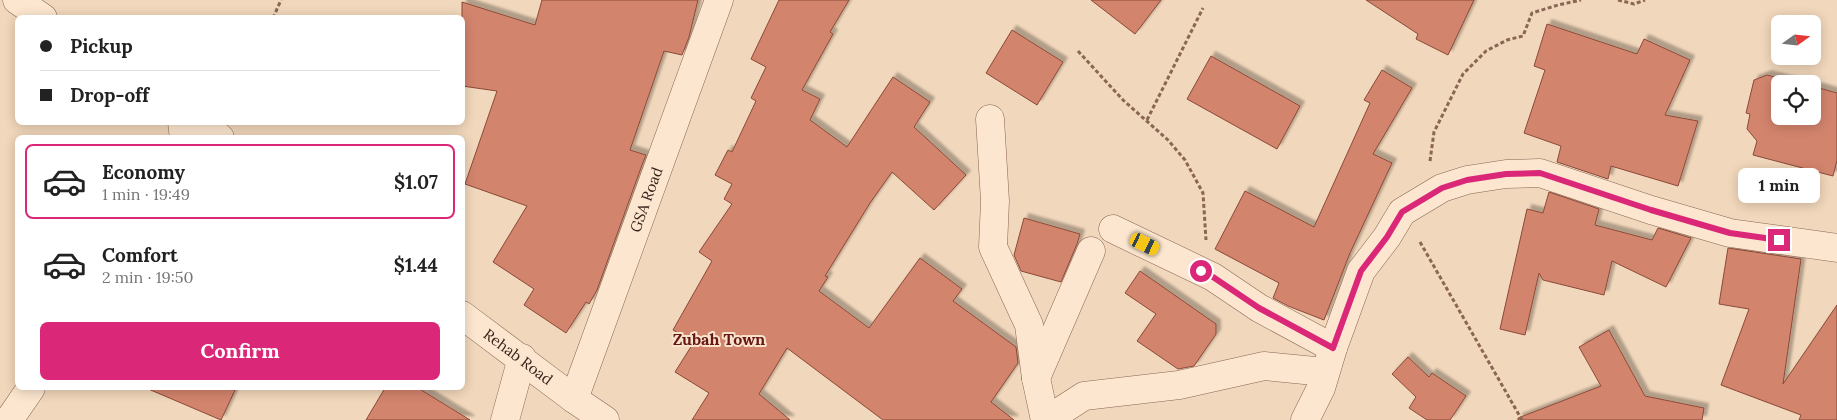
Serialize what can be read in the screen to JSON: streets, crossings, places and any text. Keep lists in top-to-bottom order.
{
  "streets": {
    "street": ["GSA Road", "Rehab Road"]
  },
  "crossings": [
    ["GSA Road", "Rehab Road"]
  ],
  "districts": ["Zubah Town"],
  "north": "right",
  "page": {
    "banner": ["Pickup", "Drop-off"],
    "list": [
      {
        "name": "Economy",
        "note": "1 min · 19:49",
        "value": "$1.07"
      },
      {
        "name": "Comfort",
        "note": "2 min · 19:50",
        "value": "$1.44"
      }
    ],
    "bubble": "1 min",
    "buttons": "Confirm"
  }
}
